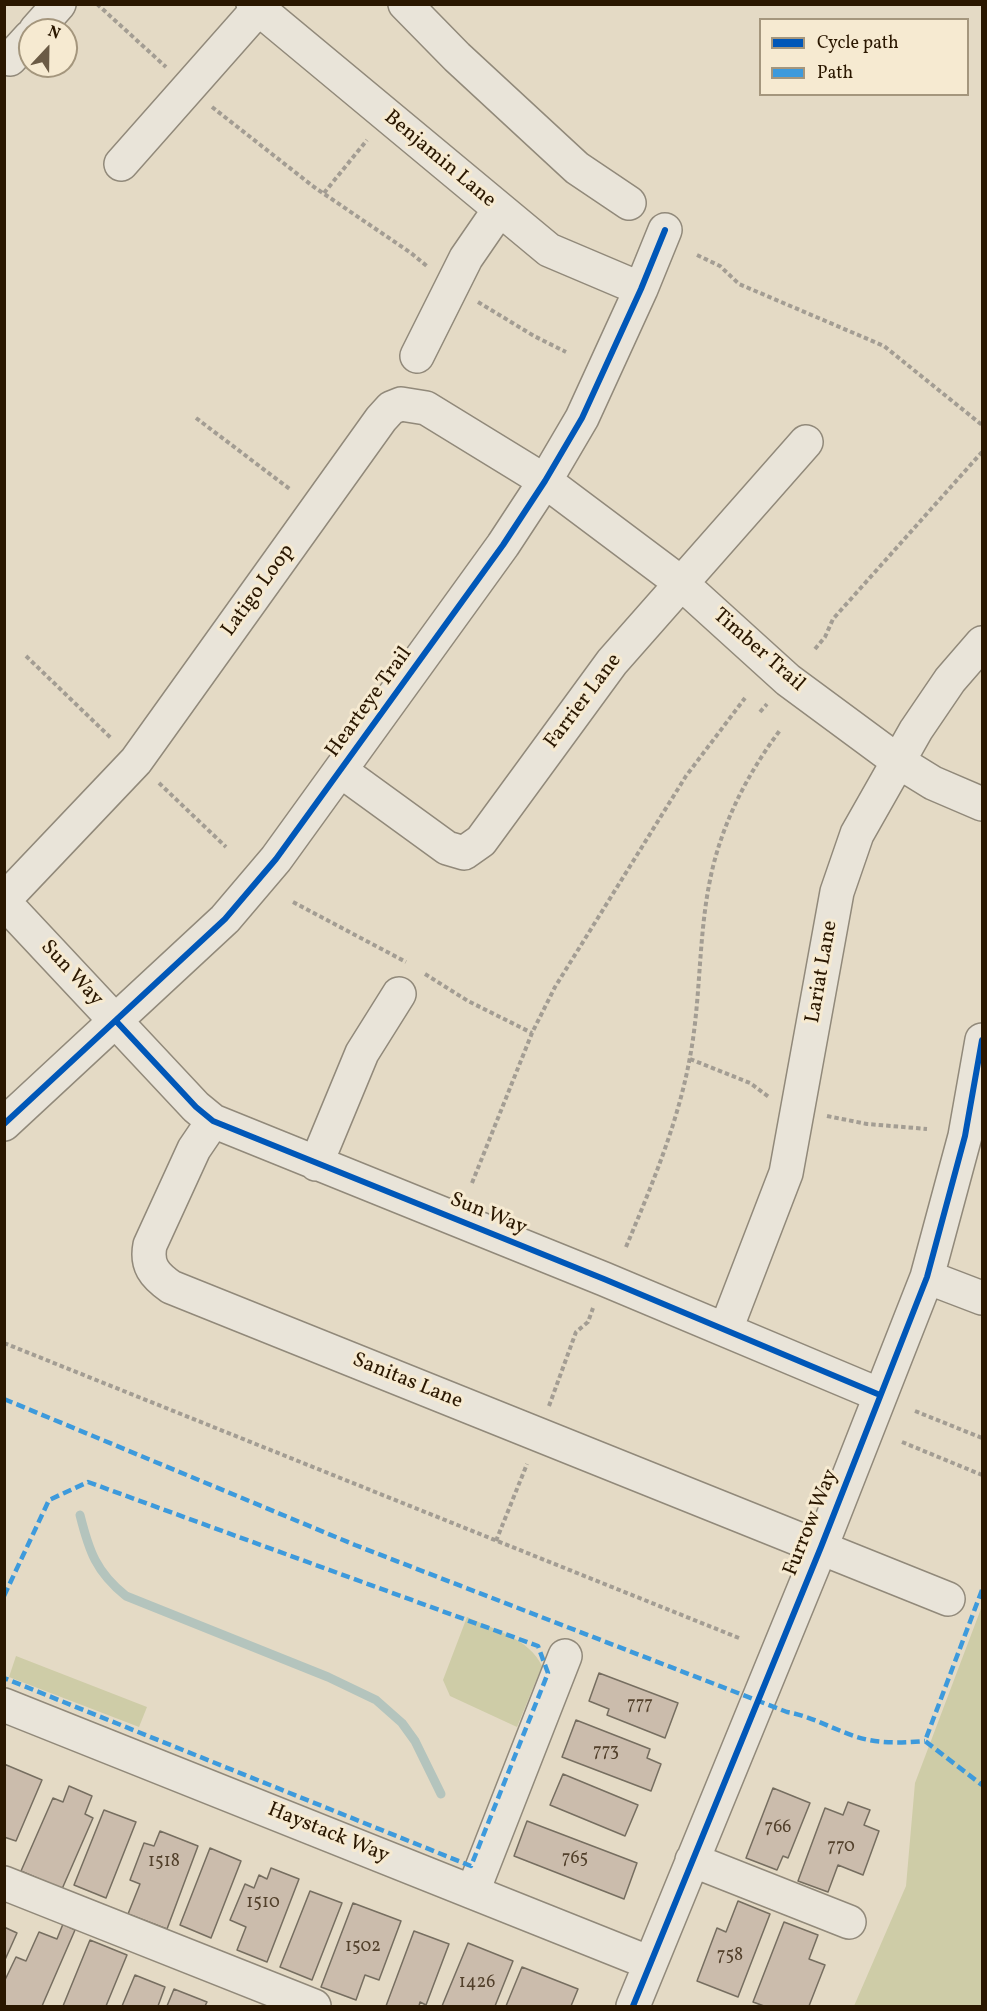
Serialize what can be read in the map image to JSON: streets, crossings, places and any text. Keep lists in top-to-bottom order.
{
  "streets": {
    "street": [
      "Benjamin Lane",
      "Latigo Loop",
      "Timber Trail",
      "Farrier Lane",
      "Hearteye Trail",
      "Lariat Lane",
      "Sun Way",
      "Sanitas Lane",
      "Furrow Way",
      "Haystack Way"
    ]
  },
  "crossings": [
    ["Benjamin Lane", "Hearteye Trail"],
    ["Latigo Loop", "Timber Trail"],
    ["Latigo Loop", "Hearteye Trail"],
    ["Latigo Loop", "Sun Way"],
    ["Timber Trail", "Farrier Lane"],
    ["Timber Trail", "Hearteye Trail"],
    ["Timber Trail", "Lariat Lane"],
    ["Farrier Lane", "Hearteye Trail"],
    ["Hearteye Trail", "Sun Way"],
    ["Lariat Lane", "Sun Way"],
    ["Sun Way", "Sanitas Lane"],
    ["Sun Way", "Furrow Way"],
    ["Sanitas Lane", "Furrow Way"],
    ["Furrow Way", "Haystack Way"]
  ],
  "house_numbers": [
    "777",
    "773",
    "766",
    "770",
    "765",
    "1518",
    "1510",
    "1502",
    "758",
    "1426"
  ],
  "legend": ["Cycle path", "Path"],
  "north": "top"
}
